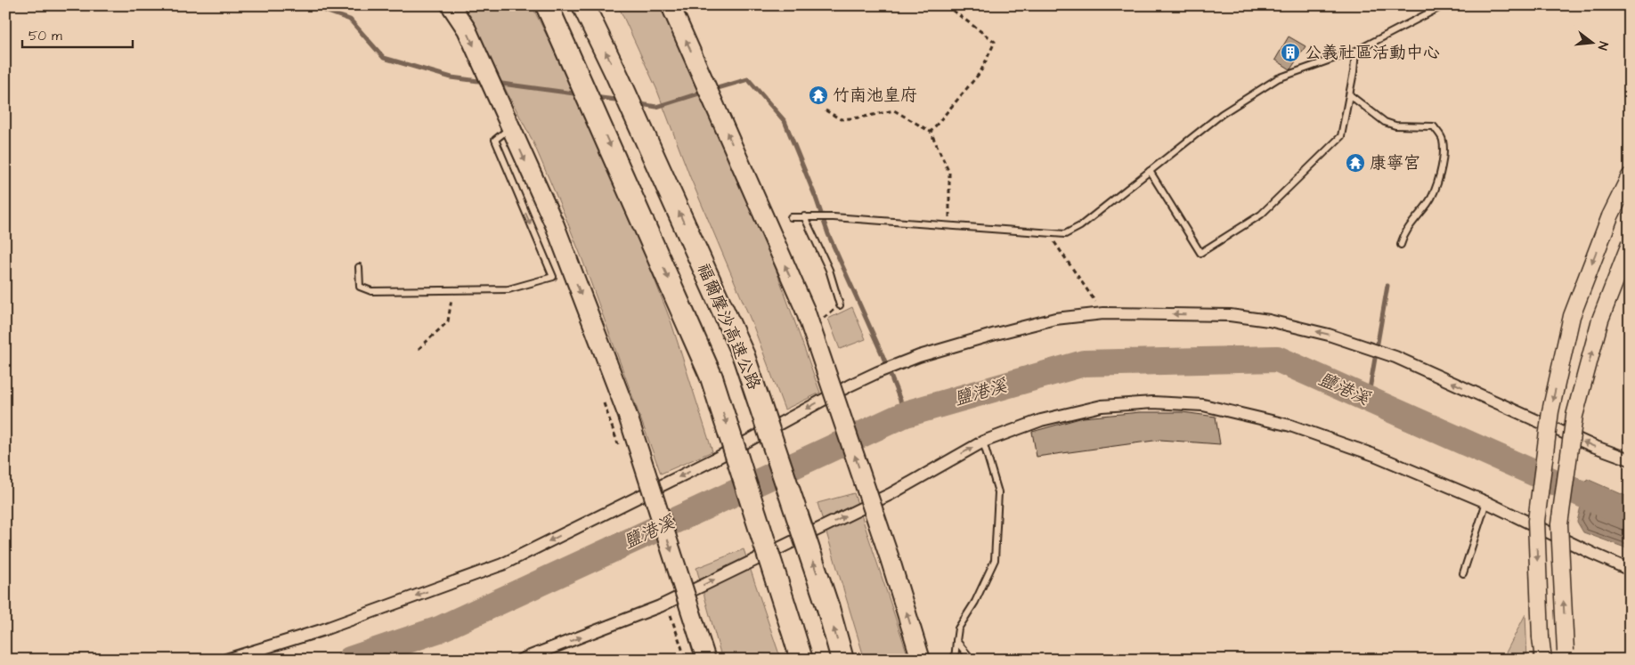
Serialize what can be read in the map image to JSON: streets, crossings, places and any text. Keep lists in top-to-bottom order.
{
  "streets": {
    "highway": ["福爾摩沙高速公路"]
  },
  "water": ["鹽港溪"],
  "places": {
    "building": ["公義社區活動中心"],
    "temple": ["竹南池皇府", "康寧宮"]
  },
  "scale_bar": "50 m",
  "north": "right"
}
